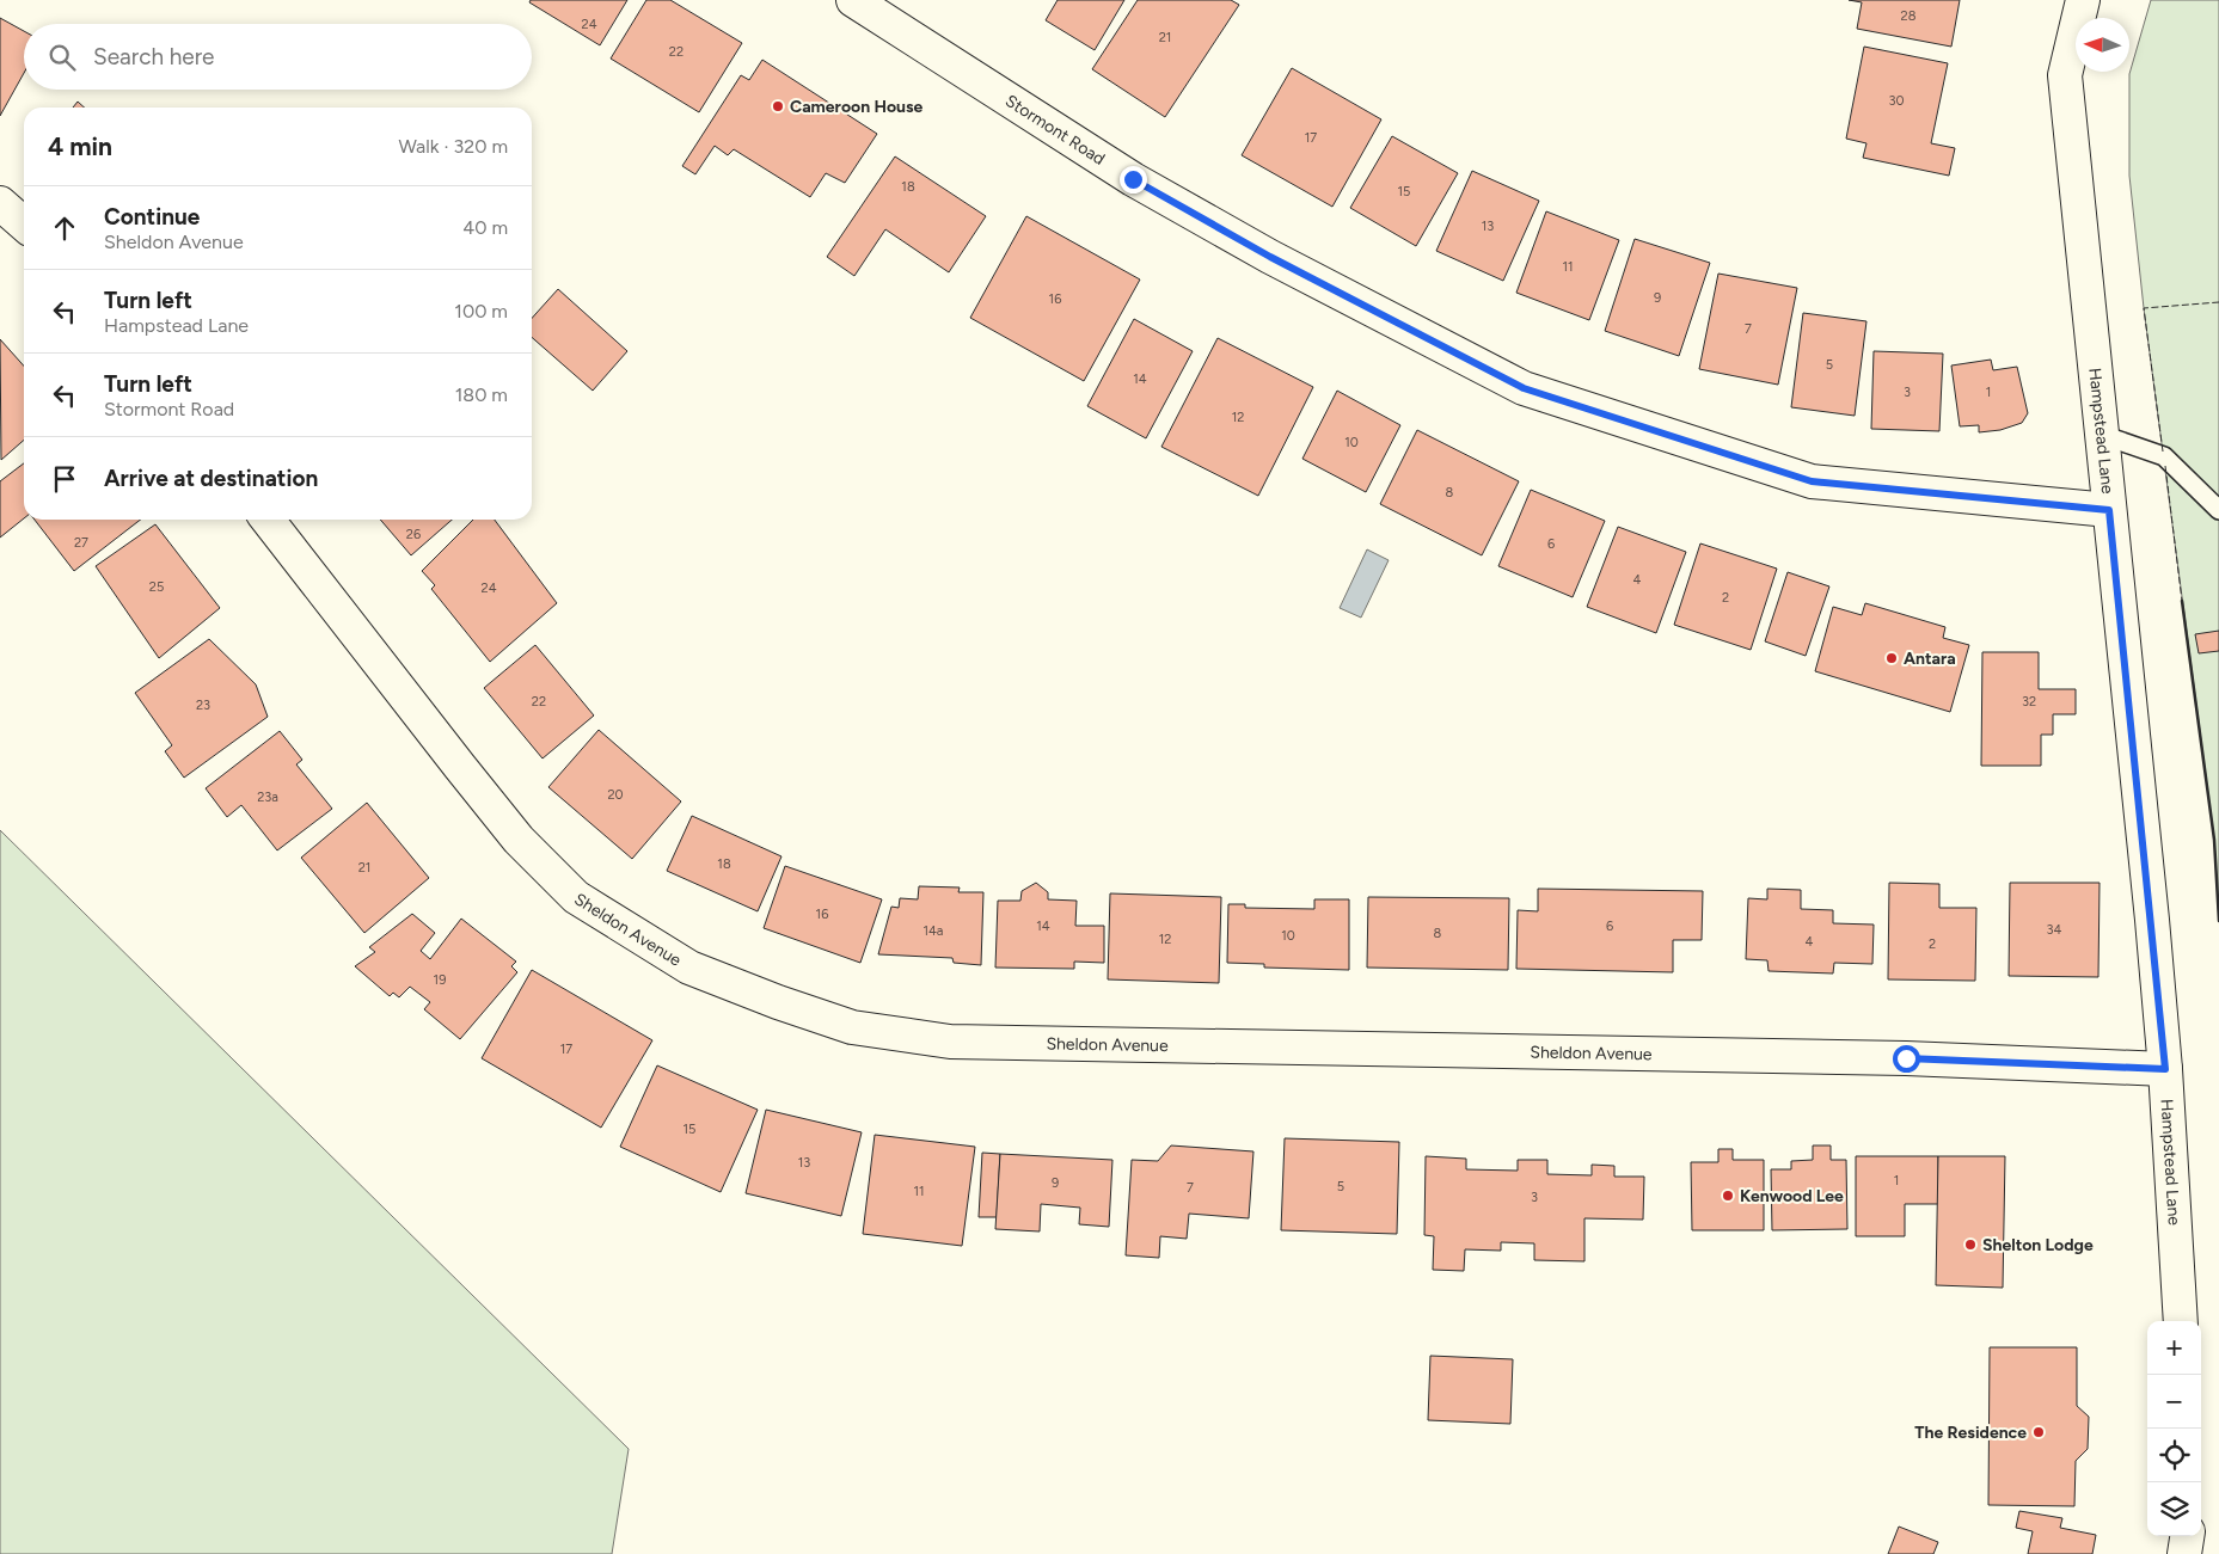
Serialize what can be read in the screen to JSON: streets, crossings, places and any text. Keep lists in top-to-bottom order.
{
  "streets": {
    "street": ["Stormont Road", "Hampstead Lane", "Sheldon Avenue"]
  },
  "crossings": [
    ["Stormont Road", "Hampstead Lane"],
    ["Hampstead Lane", "Sheldon Avenue"]
  ],
  "places": [
    "Cameroon House",
    "Antara",
    "Kenwood Lee",
    "Shelton Lodge",
    "The Residence"
  ],
  "house_numbers": [
    "28",
    "24",
    "21",
    "22",
    "30",
    "17",
    "18",
    "15",
    "13",
    "11",
    "9",
    "16",
    "7",
    "5",
    "14",
    "3",
    "1",
    "12",
    "10",
    "8",
    "26",
    "27",
    "6",
    "4",
    "25",
    "24",
    "2",
    "22",
    "32",
    "23",
    "20",
    "23a",
    "18",
    "21",
    "16",
    "14",
    "6",
    "34",
    "14a",
    "8",
    "10",
    "12",
    "4",
    "2",
    "19",
    "17",
    "15",
    "13",
    "1",
    "9",
    "5",
    "7",
    "11",
    "3"
  ],
  "north": "left",
  "page": {
    "search": "Search here",
    "heading": ["4 min", "Walk · 320 m"],
    "list": [
      ["Continue", "Sheldon Avenue", "40 m"],
      ["Turn left", "Hampstead Lane", "100 m"],
      ["Turn left", "Stormont Road", "180 m"],
      "Arrive at destination"
    ],
    "map_buttons": ["+", "−"]
  }
}
